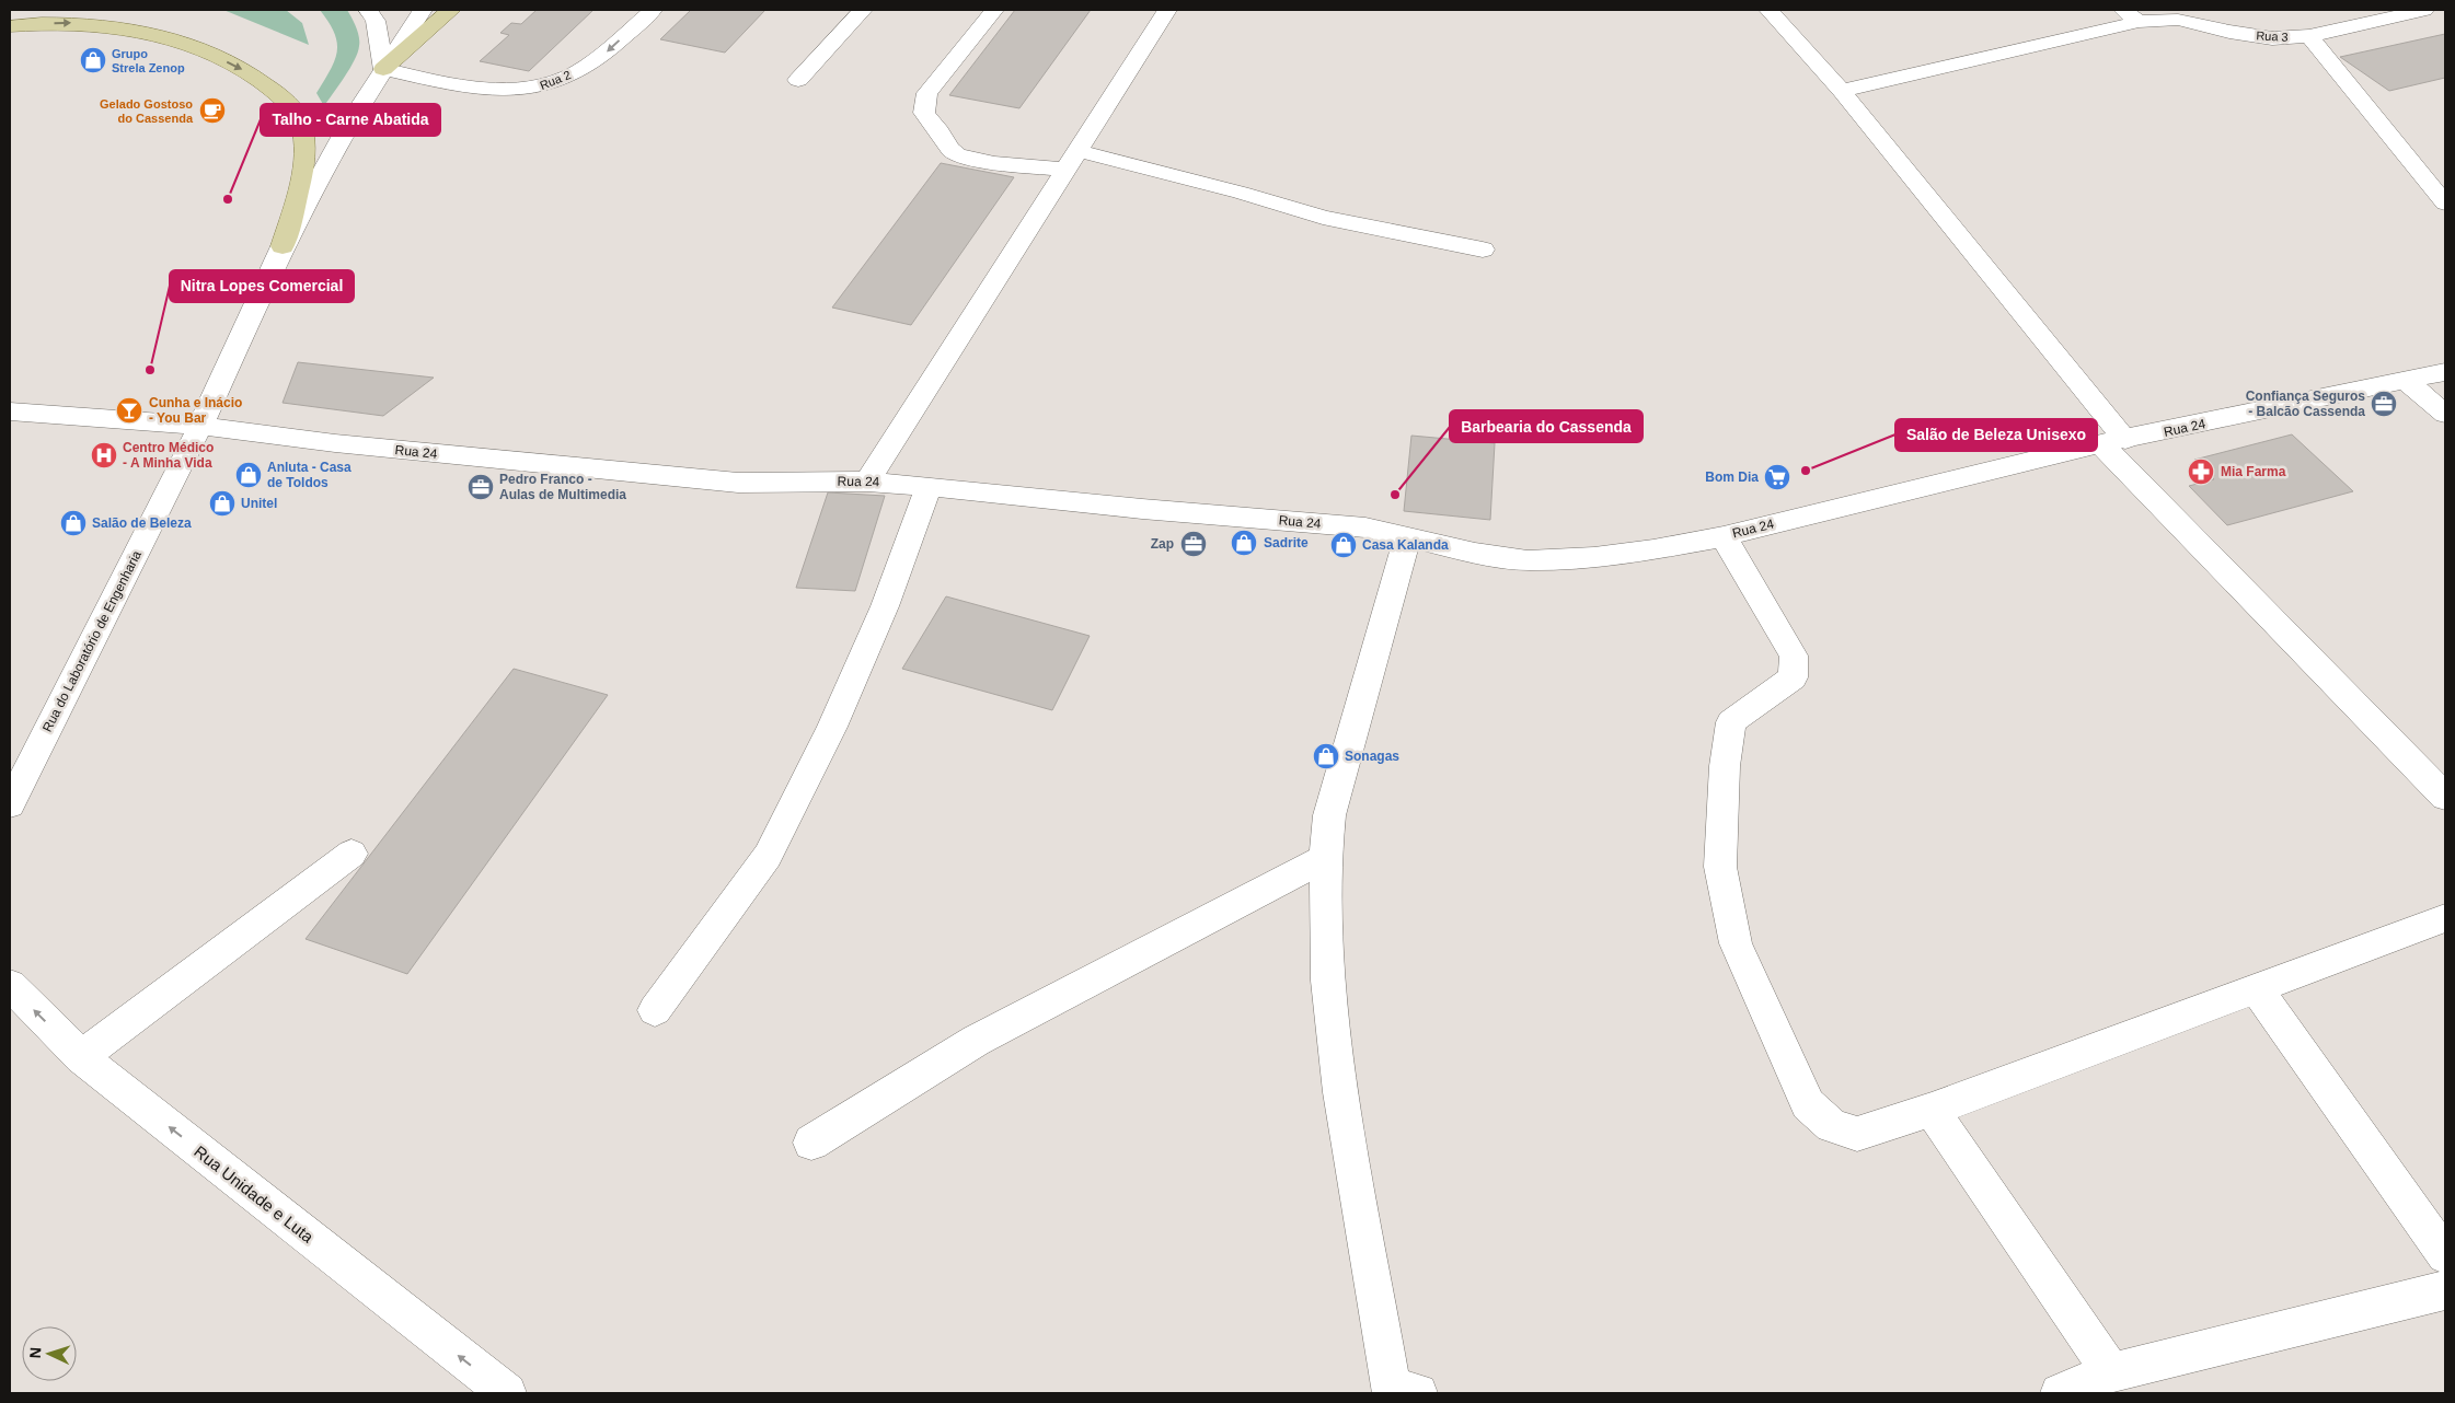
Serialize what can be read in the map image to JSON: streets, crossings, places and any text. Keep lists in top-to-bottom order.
{
  "streets": {
    "street": [
      "Rua 3",
      "Rua 2",
      "Rua 24",
      "Rua do Laboratório de Engenharia",
      "Rua Unidade e Luta"
    ]
  },
  "crossings": [
    ["Rua 2", "Rua do Laboratório de Engenharia"],
    ["Rua 24", "Rua do Laboratório de Engenharia"]
  ],
  "one_way": ["Rua 2", "Rua Unidade e Luta"],
  "places": {
    "shop": [
      "Grupo Strela Zenop",
      "Anluta - Casa de Toldos",
      "Unitel",
      "Salão de Beleza",
      "Sadrite",
      "Casa Kalanda",
      "Sonagas"
    ],
    "cafe": ["Gelado Gostoso do Cassenda"],
    "other": [
      "Talho - Carne Abatida",
      "Nitra Lopes Comercial",
      "Salão de Beleza Unisexo",
      "Barbearia do Cassenda"
    ],
    "office": ["Confiança Seguros - Balcão Cassenda", "Pedro Franco - Aulas de Multimedia", "Zap"],
    "bar": ["Cunha e Inácio - You Bar"],
    "hospital": ["Centro Médico - A Minha Vida"],
    "pharmacy": ["Mia Farma"],
    "supermarket": ["Bom Dia"]
  },
  "north": "left"
}
